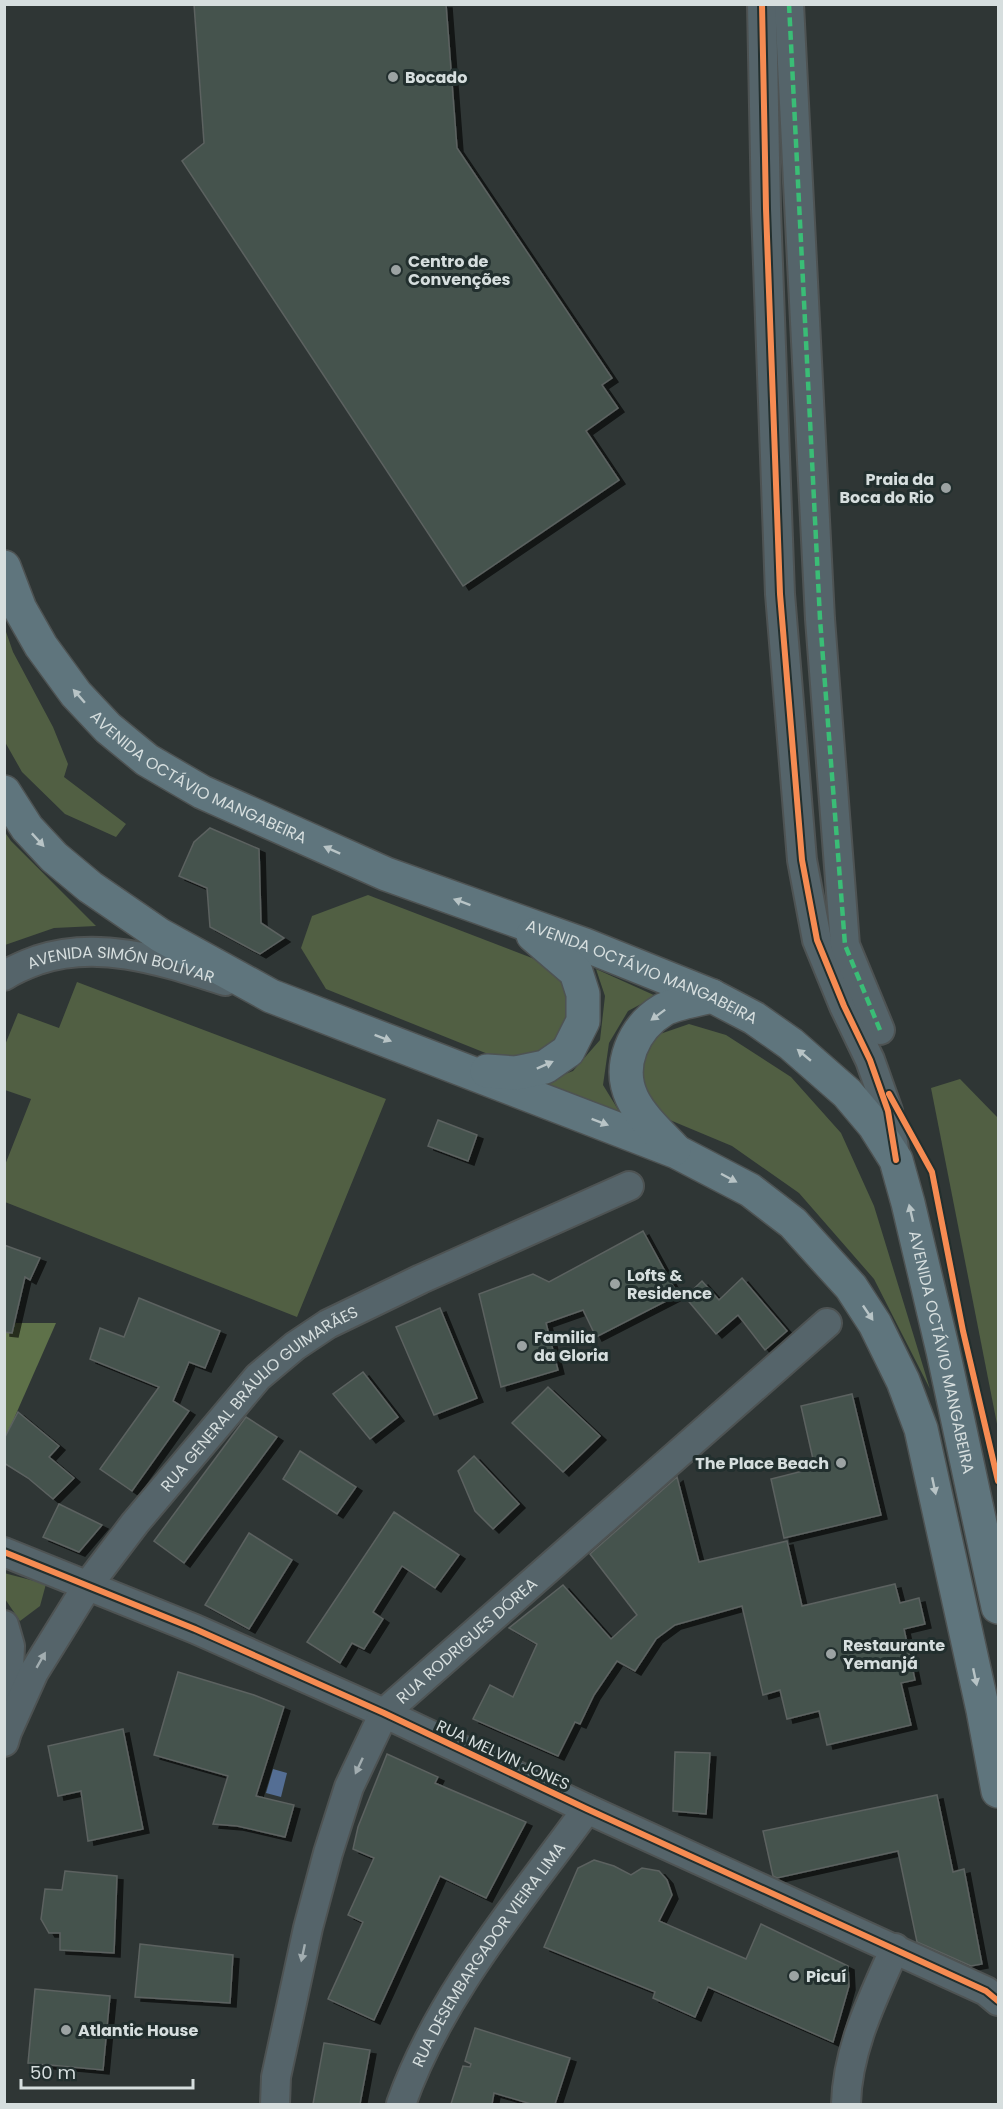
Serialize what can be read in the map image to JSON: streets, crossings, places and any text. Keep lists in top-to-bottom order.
{
  "streets": {
    "main road": ["AVENIDA OCTÁVIO MANGABEIRA"],
    "street": [
      "AVENIDA SIMÓN BOLÍVAR",
      "RUA GENERAL BRÁULIO GUIMARÃES",
      "RUA RODRIGUES DÓREA",
      "RUA MELVIN JONES",
      "RUA DESEMBARGADOR VIEIRA LIMA"
    ]
  },
  "crossings": [
    ["RUA GENERAL BRÁULIO GUIMARÃES", "RUA MELVIN JONES"],
    ["RUA RODRIGUES DÓREA", "RUA MELVIN JONES"],
    ["RUA MELVIN JONES", "RUA DESEMBARGADOR VIEIRA LIMA"]
  ],
  "one_way": ["RUA RODRIGUES DÓREA"],
  "places": [
    "Bocado",
    "Centro de Convenções",
    "Praia da Boca do Rio",
    "Lofts & Residence",
    "Familia da Gloria",
    "The Place Beach",
    "Restaurante Yemanjá",
    "Picuí",
    "Atlantic House"
  ],
  "scale_bar": "50 m"
}
